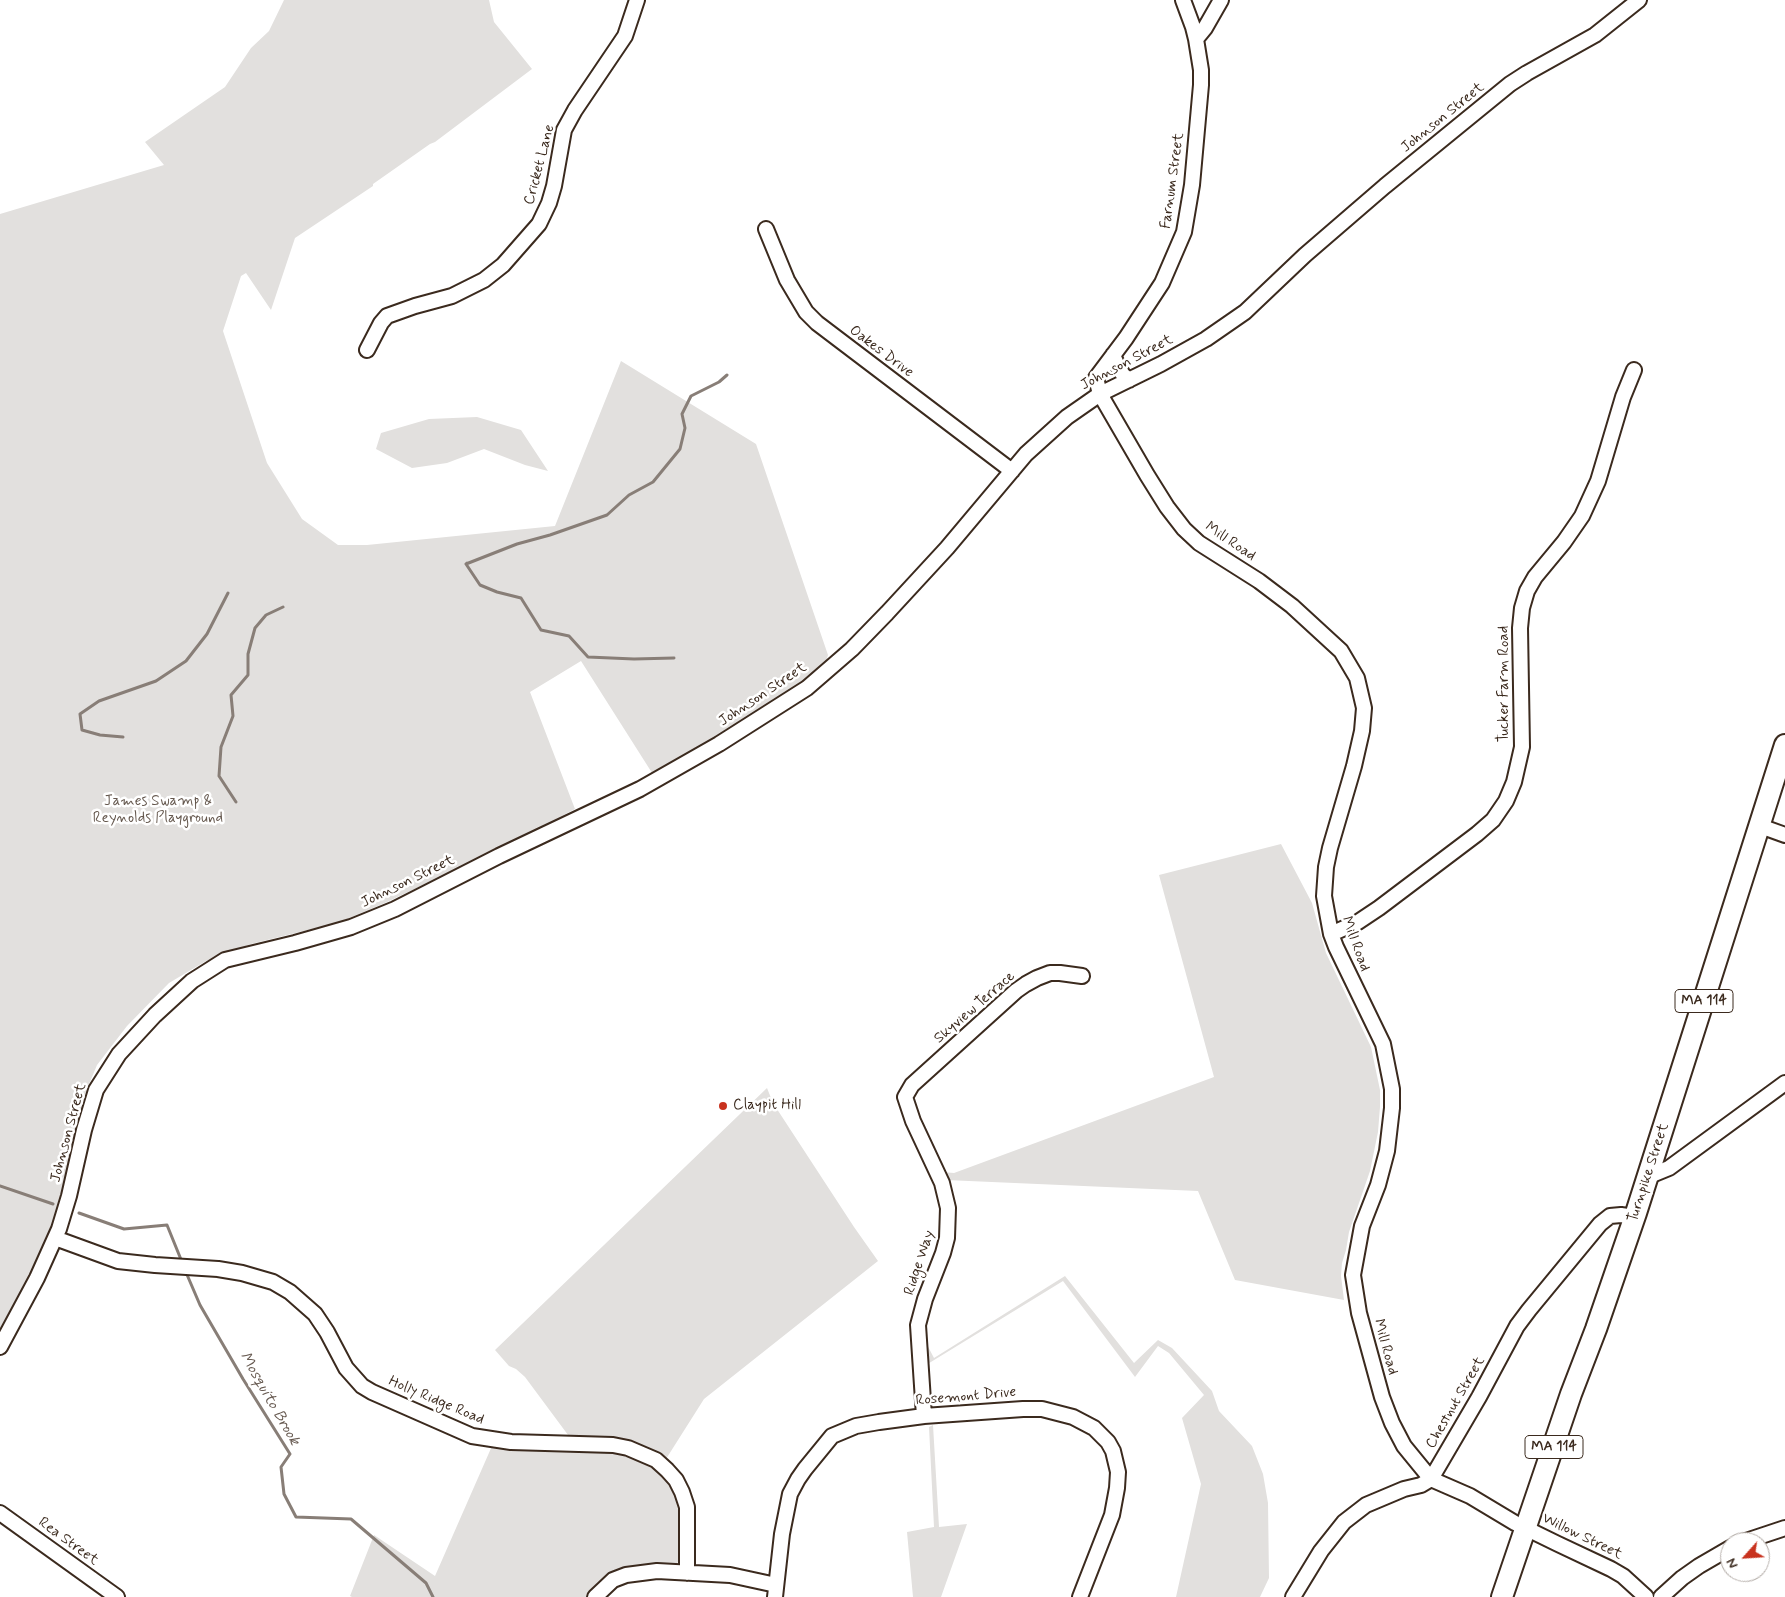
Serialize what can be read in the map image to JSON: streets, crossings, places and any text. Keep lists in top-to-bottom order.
{
  "streets": {
    "highway": ["MA 114", "Turnpike Street"],
    "street": [
      "Johnson Street",
      "Cricket Lane",
      "Farnum Street",
      "Oakes Drive",
      "Mill Road",
      "Tucker Farm Road",
      "Skyview Terrace",
      "Ridge Way",
      "Rosemont Drive",
      "Holly Ridge Road",
      "Chestnut Street",
      "Willow Street",
      "Rea Street"
    ]
  },
  "crossings": [
    ["Johnson Street", "Farnum Street"],
    ["Johnson Street", "Oakes Drive"],
    ["Johnson Street", "Mill Road"],
    ["Johnson Street", "Holly Ridge Road"],
    ["Farnum Street", "Mill Road"],
    ["Mill Road", "Tucker Farm Road"],
    ["Mill Road", "Turnpike Street"],
    ["Mill Road", "Chestnut Street"],
    ["Mill Road", "Willow Street"],
    ["Skyview Terrace", "Ridge Way"],
    ["Turnpike Street", "Chestnut Street"],
    ["Turnpike Street", "Willow Street"],
    ["Ridge Way", "Rosemont Drive"]
  ],
  "water": ["Mosquito Brook"],
  "parks": ["James Swamp & Reynolds Playground"],
  "places": ["Claypit Hill"],
  "north": "bottom left"
}
